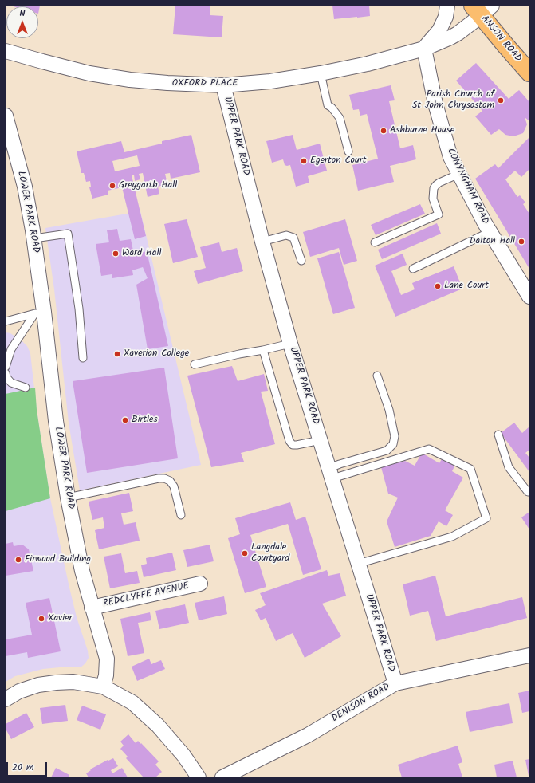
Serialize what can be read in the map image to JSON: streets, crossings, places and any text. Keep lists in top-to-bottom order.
{
  "streets": {
    "highway": ["ANSON ROAD"],
    "street": [
      "OXFORD PLACE",
      "UPPER PARK ROAD",
      "CONYNGHAM ROAD",
      "LOWER PARK ROAD",
      "REDCLYFFE AVENUE",
      "DENISON ROAD"
    ]
  },
  "crossings": [
    ["ANSON ROAD", "OXFORD PLACE"],
    ["OXFORD PLACE", "UPPER PARK ROAD"],
    ["OXFORD PLACE", "CONYNGHAM ROAD"],
    ["UPPER PARK ROAD", "DENISON ROAD"],
    ["LOWER PARK ROAD", "REDCLYFFE AVENUE"]
  ],
  "places": [
    "Parish Church of St John Chrysostom",
    "Ashburne House",
    "Egerton Court",
    "Greygarth Hall",
    "Dalton Hall",
    "Ward Hall",
    "Lane Court",
    "Xaverian College",
    "Birtles",
    "Langdale Courtyard",
    "Firwood Building",
    "Xavier"
  ],
  "scale_bar": "20 m",
  "north": "top"
}
